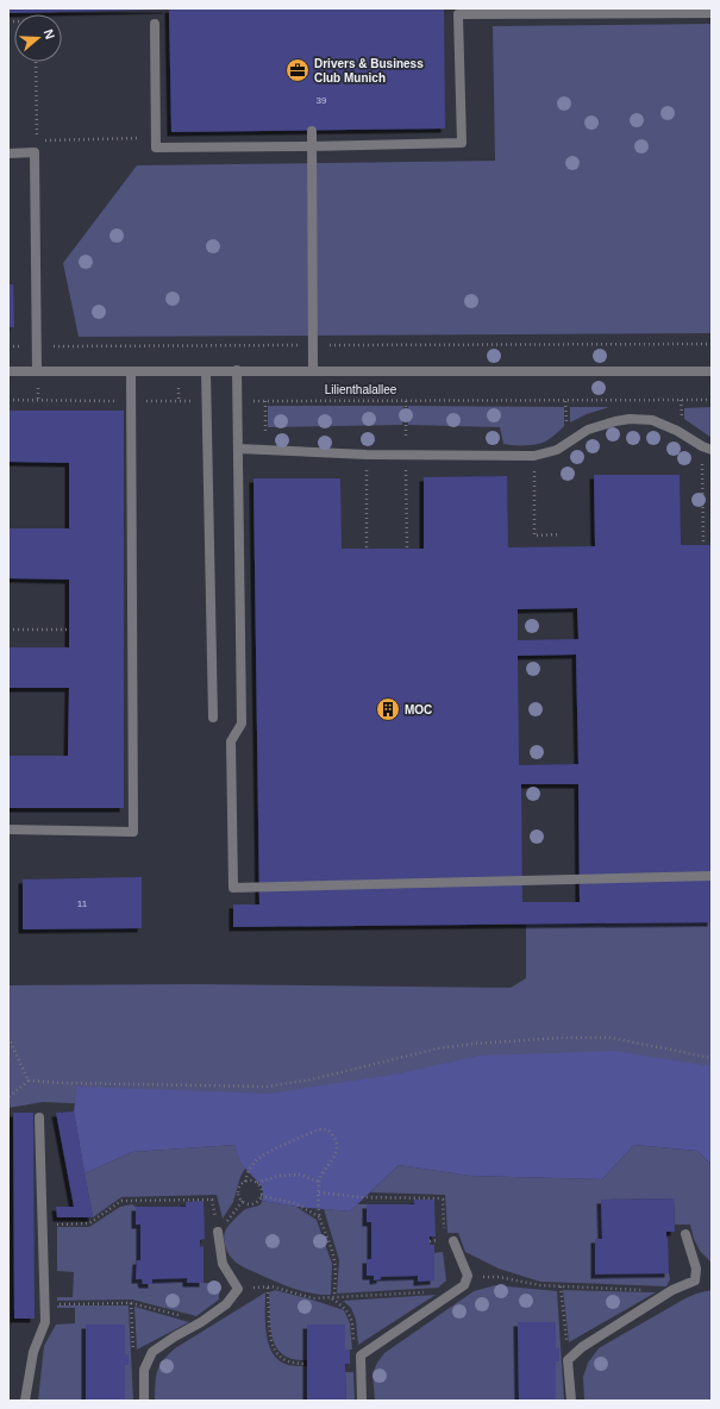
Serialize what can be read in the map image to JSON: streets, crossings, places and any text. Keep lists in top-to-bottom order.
{
  "streets": {
    "street": ["Lilienthalallee"]
  },
  "places": {
    "office": ["Drivers & Business Club Munich"],
    "building": ["MOC"]
  },
  "house_numbers": ["39", "11"],
  "north": "right"
}
